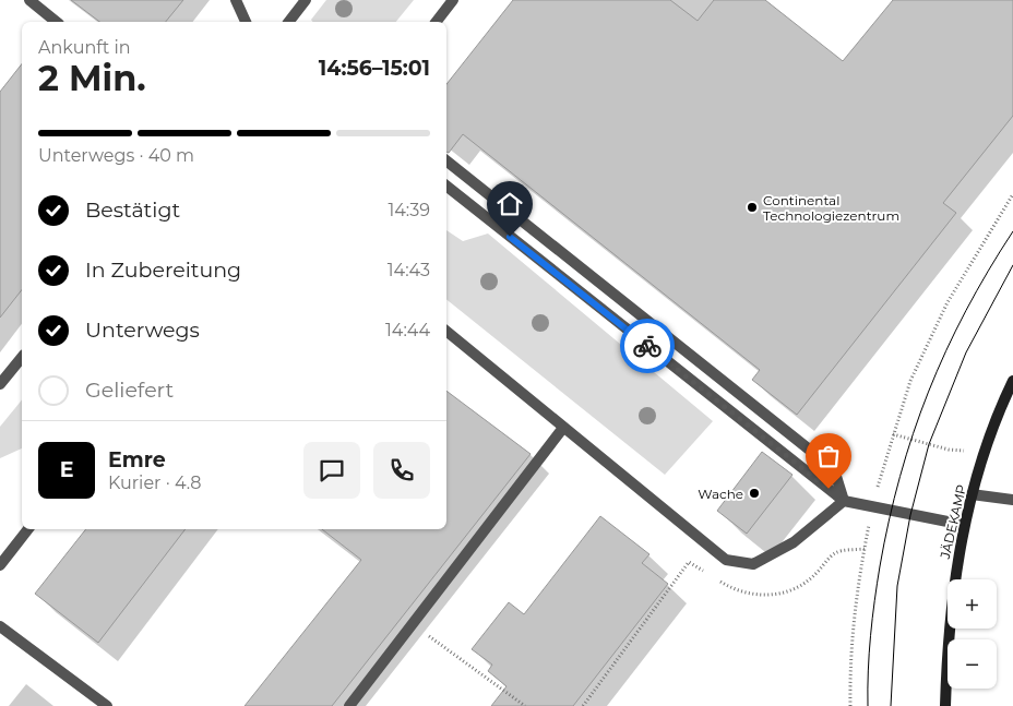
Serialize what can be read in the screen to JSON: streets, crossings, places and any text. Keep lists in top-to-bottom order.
{
  "streets": {
    "street": ["JÄDEKAMP"]
  },
  "places": ["Continental Technologiezentrum", "Wache"],
  "page": {
    "heading": ["2 Min.", "Ankunft in", "14:56–15:01"],
    "panel": ["Emre", "Kurier · 4.8"],
    "bar": "Unterwegs · 40 m",
    "list": [
      ["Bestätigt", "14:39"],
      ["In Zubereitung", "14:43"],
      ["Unterwegs", "14:44"],
      "Geliefert"
    ],
    "round": "E",
    "map_buttons": ["+", "−"]
  }
}
